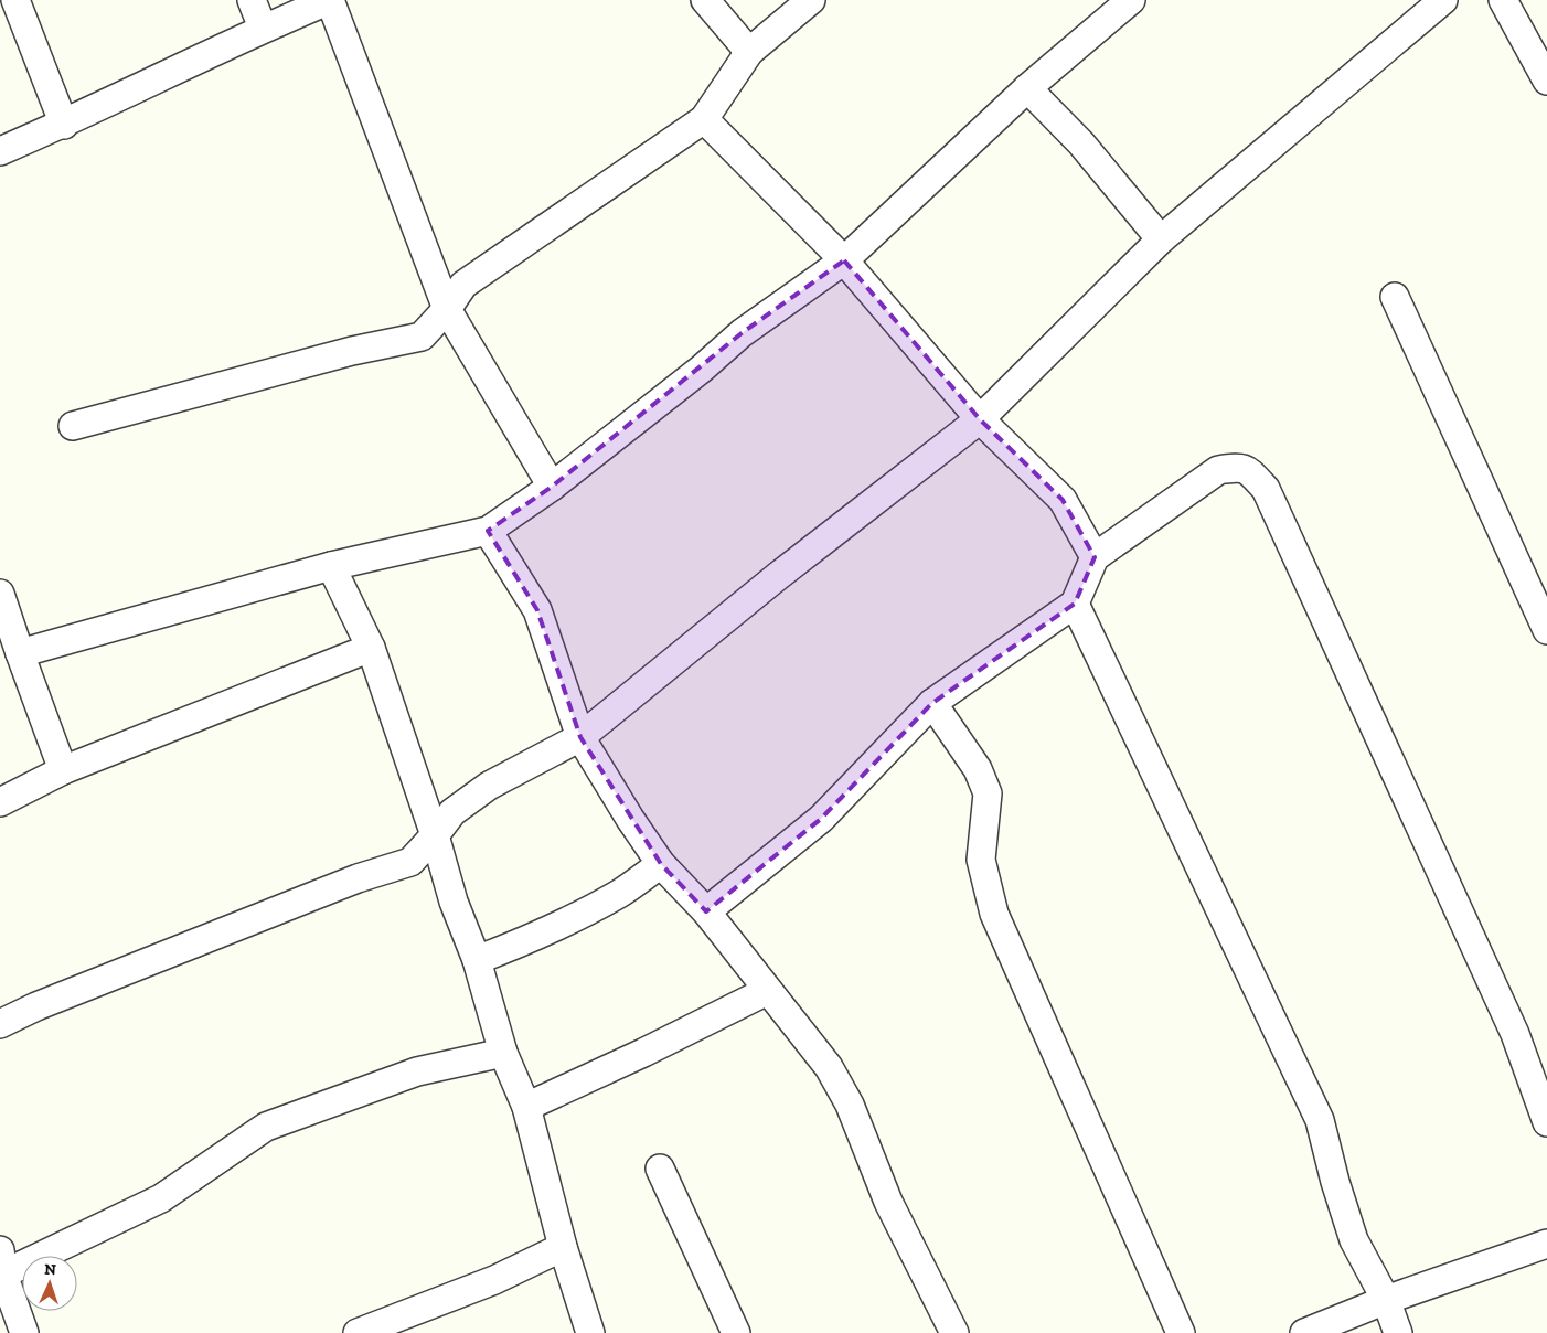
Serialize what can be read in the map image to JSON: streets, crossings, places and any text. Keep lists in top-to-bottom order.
{
  "north": "top"
}
